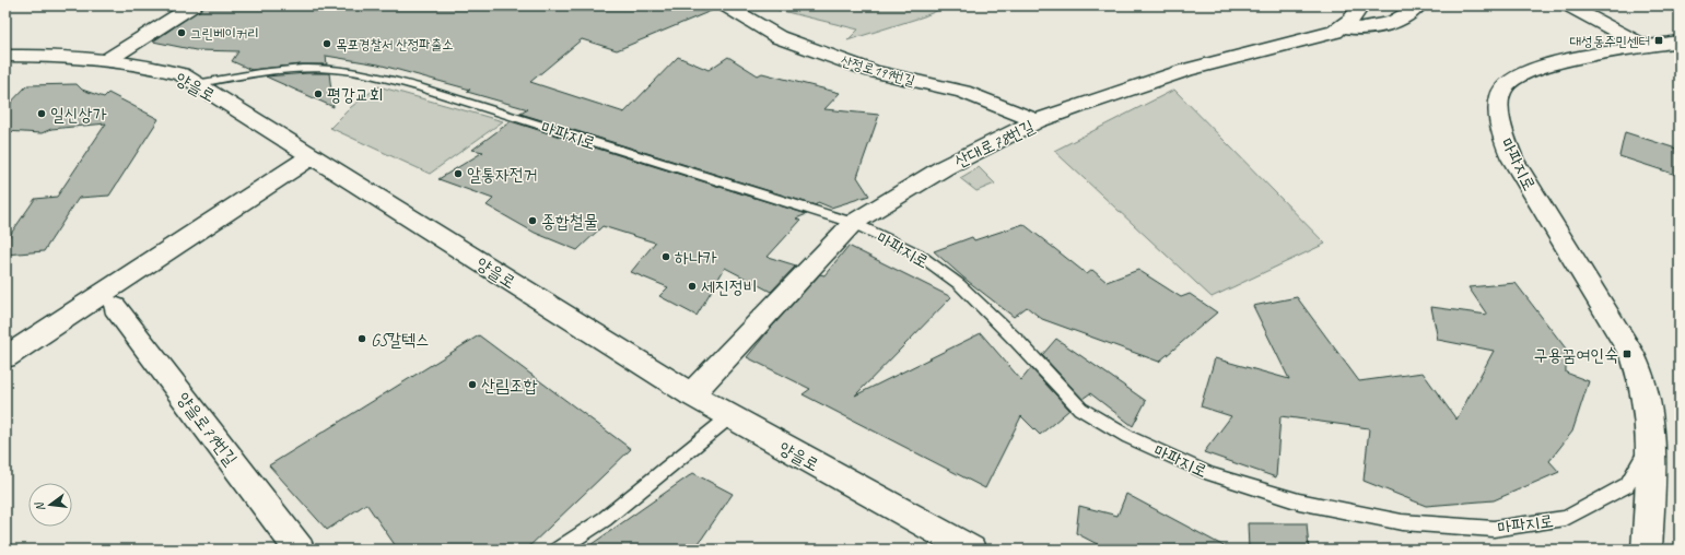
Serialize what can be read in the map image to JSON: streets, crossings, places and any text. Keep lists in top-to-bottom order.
{
  "streets": {
    "street": [
      "산정로199번길",
      "양을로",
      "마파지로",
      "산대로78번길",
      "양을로79번길"
    ]
  },
  "crossings": [
    ["산정로199번길", "산대로78번길"],
    ["양을로", "마파지로"],
    ["양을로", "산대로78번길"],
    ["마파지로", "산대로78번길"]
  ],
  "places": {
    "other": [
      "그린베이커리",
      "목포경찰서 산정파출소",
      "평강교회",
      "일신상가",
      "알통자전거",
      "종합철물",
      "하나카",
      "세진정비",
      "GS칼텍스",
      "산림조합"
    ],
    "transit": ["대성동주민센터", "구용꿈여인숙"]
  },
  "north": "left"
}
